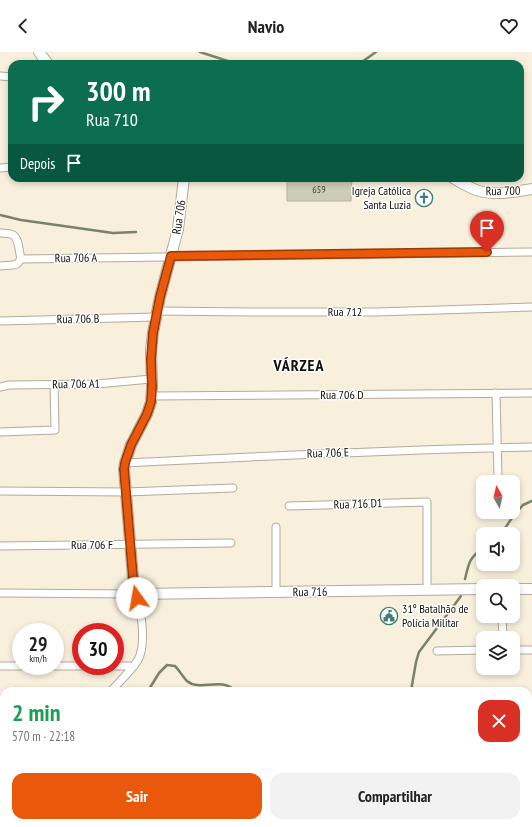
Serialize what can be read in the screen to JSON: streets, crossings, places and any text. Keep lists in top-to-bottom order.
{
  "streets": {
    "street": [
      "Rua 700",
      "Rua 706",
      "Rua 706 A",
      "Rua 712",
      "Rua 706 B",
      "Rua 706 A1",
      "Rua 706 D",
      "Rua 706 E",
      "Rua 716 D1",
      "Rua 706 F",
      "Rua 716"
    ]
  },
  "crossings": [
    ["Rua 706", "Rua 706 A"],
    ["Rua 706", "Rua 712"],
    ["Rua 706", "Rua 706 B"],
    ["Rua 706", "Rua 706 A1"],
    ["Rua 706", "Rua 706 D"],
    ["Rua 706", "Rua 706 E"],
    ["Rua 706", "Rua 706 F"],
    ["Rua 706", "Rua 716"],
    ["Rua 712", "Rua 706 B"],
    ["Rua 716 D1", "Rua 716"]
  ],
  "districts": ["VÁRZEA"],
  "places": {
    "church": ["Igreja Católica Santa Luzia"],
    "public building": ["31º Batalhão de Polícia Militar"]
  },
  "house_numbers": ["659"],
  "north": "top",
  "page": {
    "header": "Navio",
    "turn": ["300 m", "Rua 710"],
    "then": "Depois",
    "speed": "29 km/h",
    "limit": "30",
    "heading": ["2 min", "570 m · 22:18"],
    "buttons": ["Sair", "Compartilhar"]
  }
}
